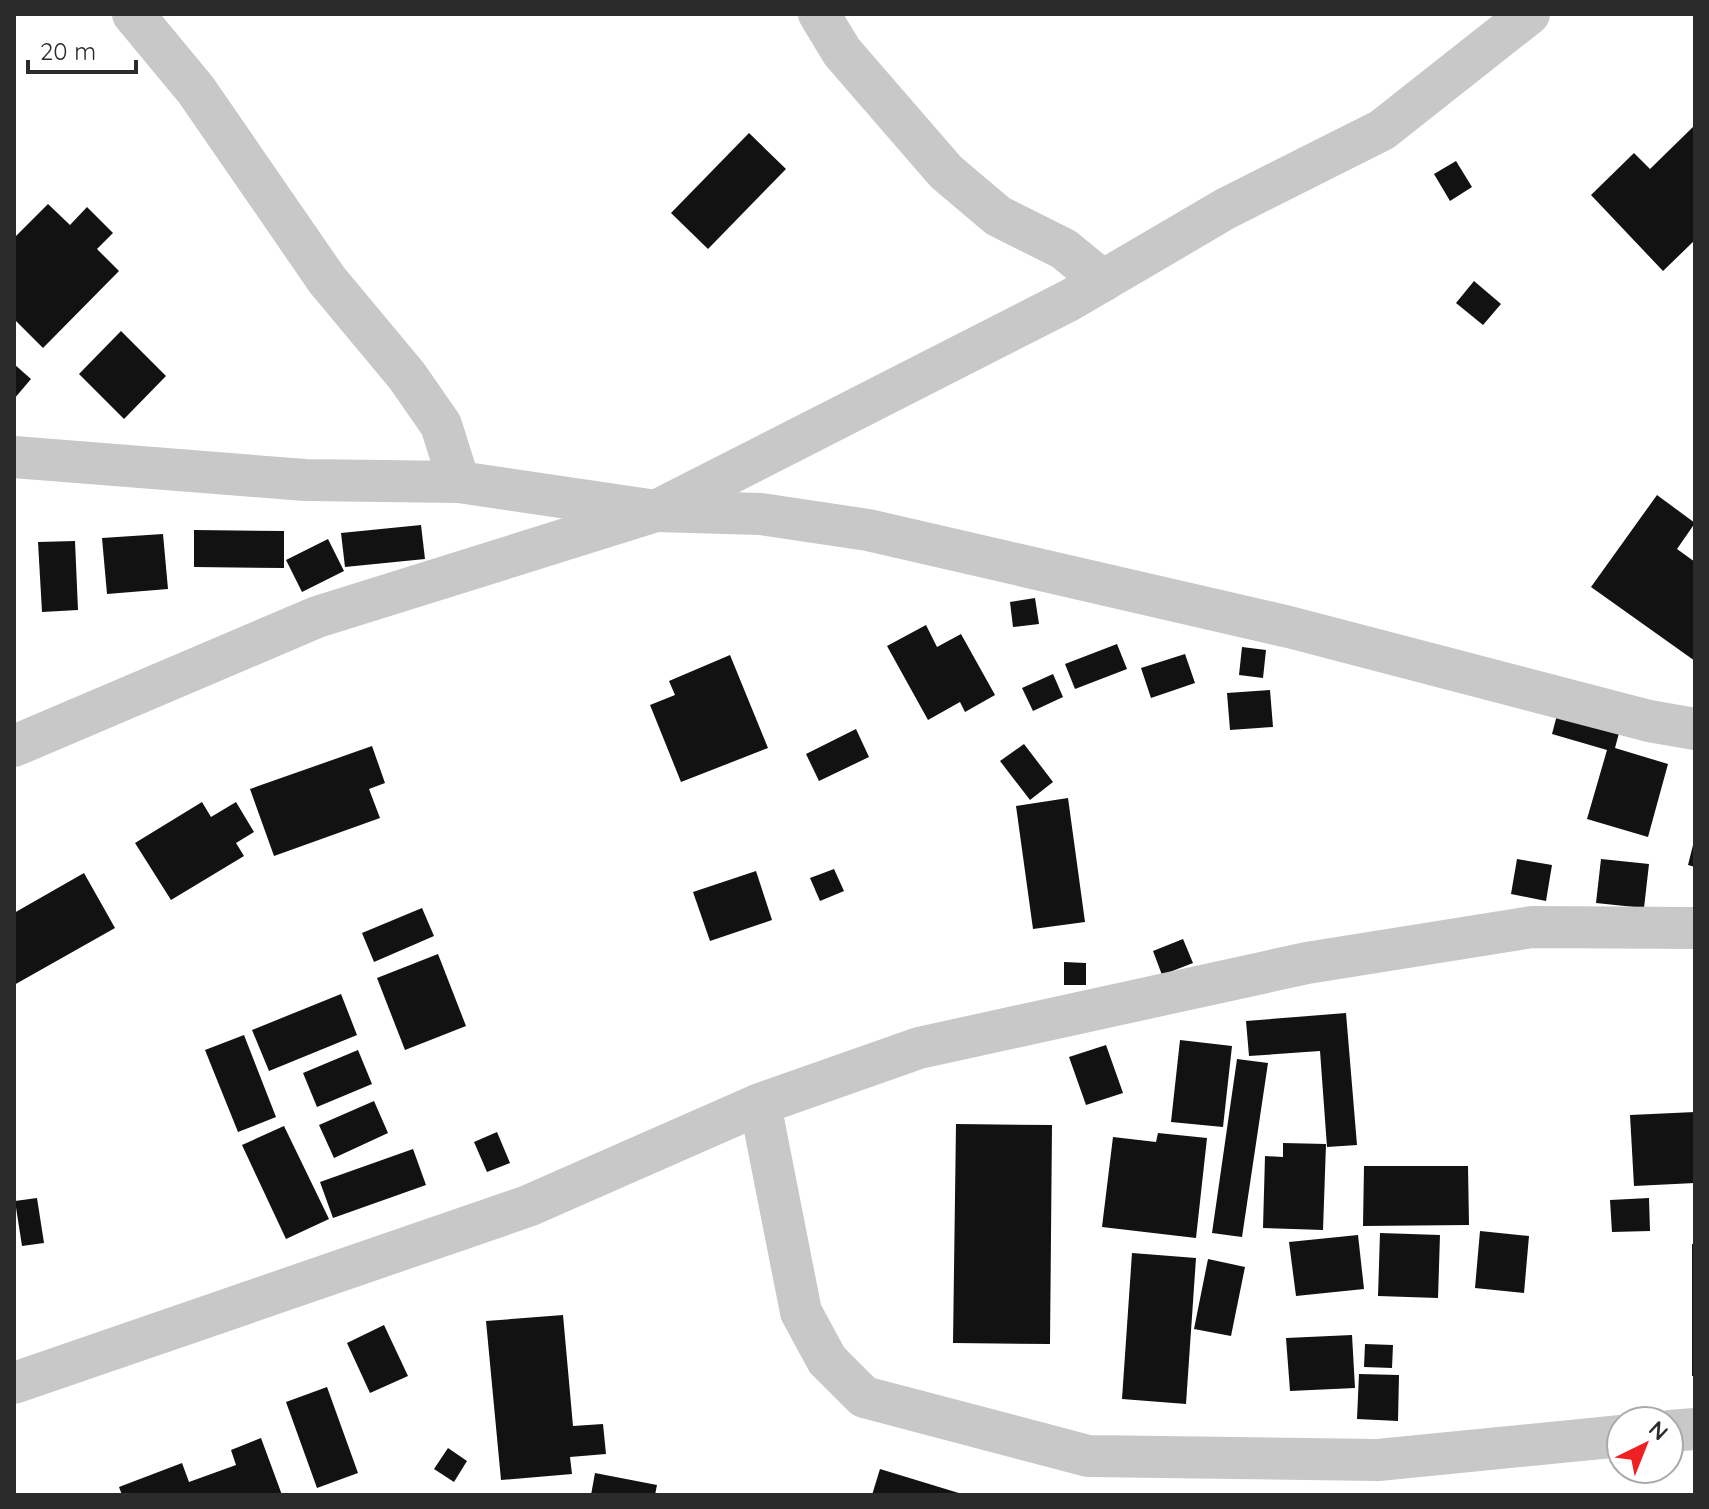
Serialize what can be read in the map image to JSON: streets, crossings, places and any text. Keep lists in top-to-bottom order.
{
  "scale_bar": "20 m",
  "north": "top right"
}
